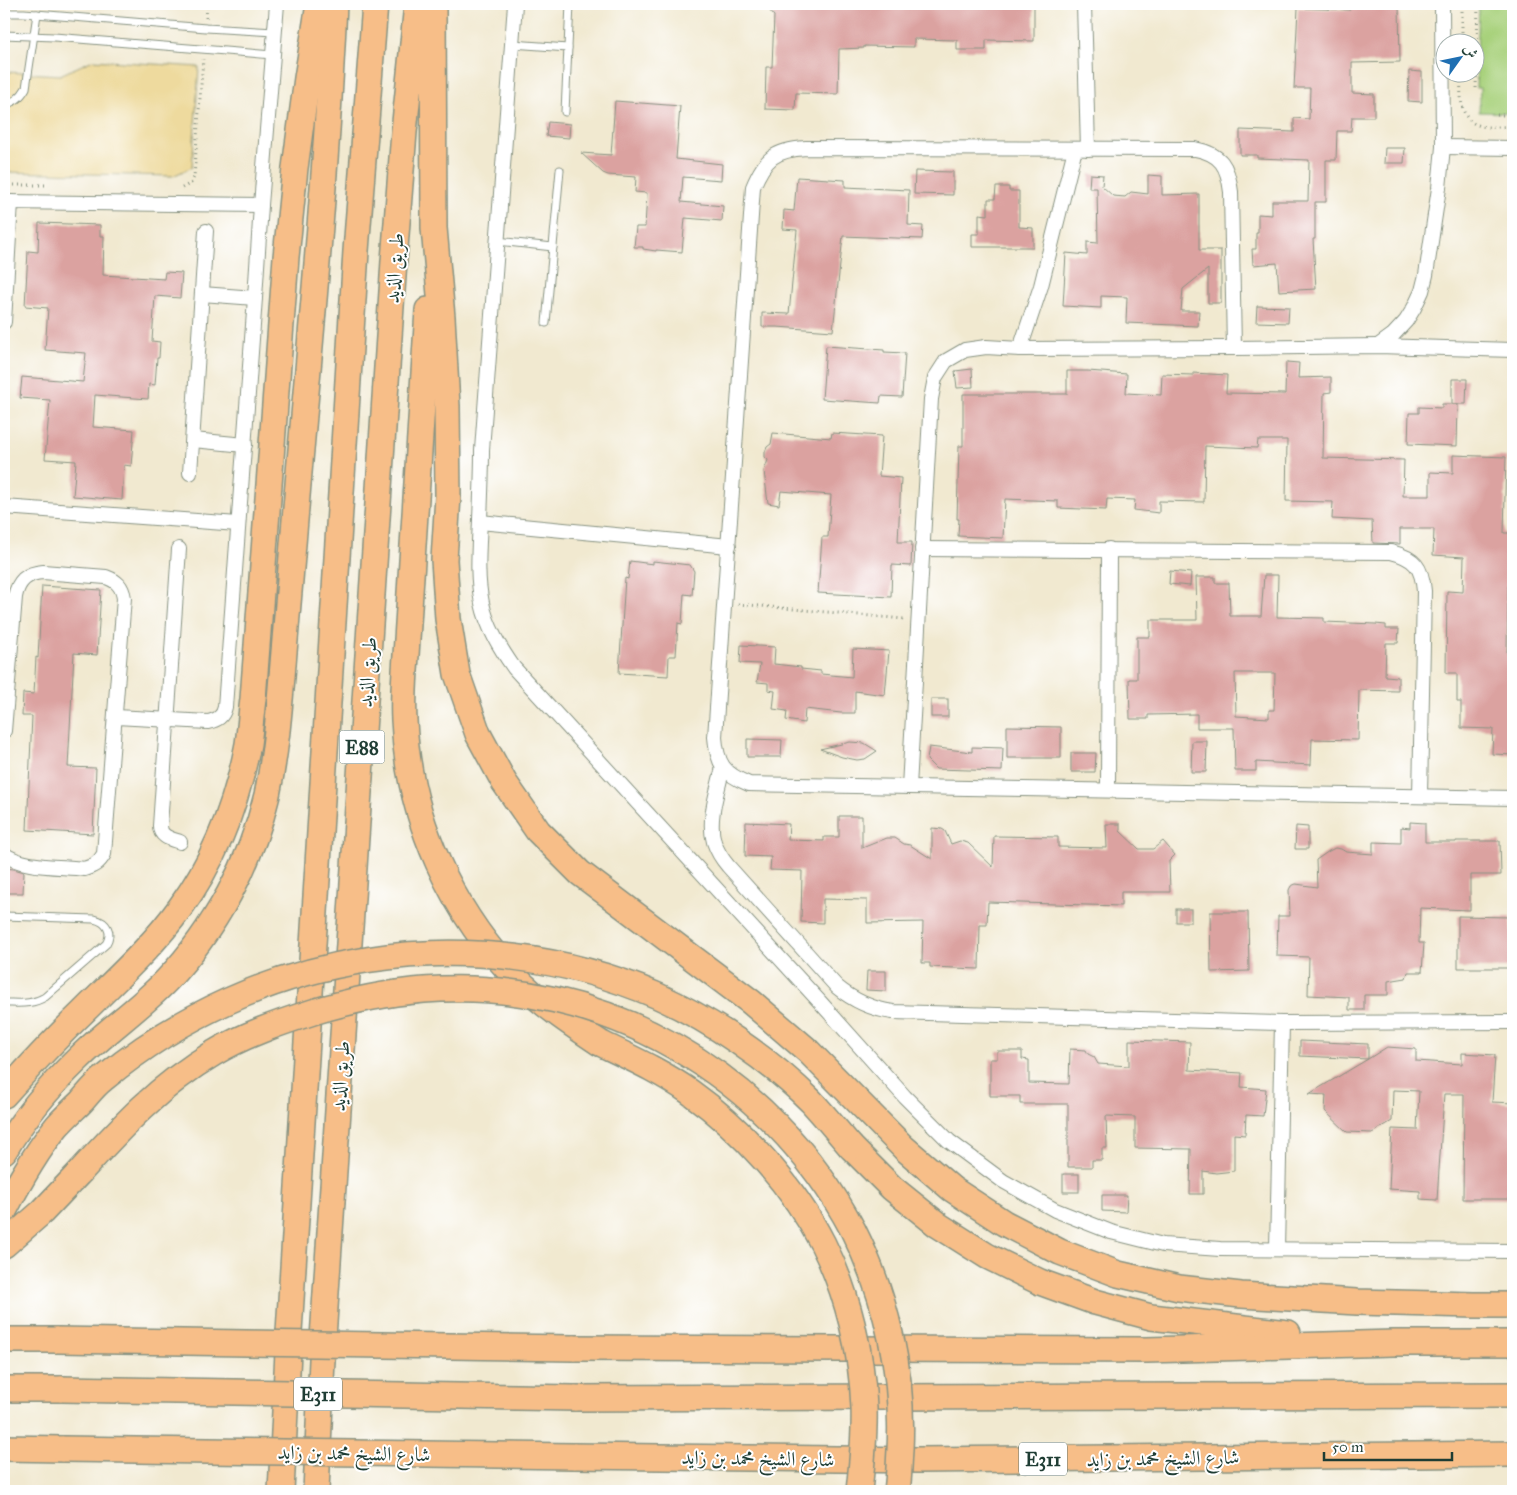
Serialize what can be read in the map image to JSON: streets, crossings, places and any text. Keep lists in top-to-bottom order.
{
  "streets": {
    "highway": [
      "طريق الذيد",
      "E88",
      "E311",
      "شارع الشيخ محمد بن زايد"
    ]
  },
  "scale_bar": "50 m",
  "north": "top right"
}
